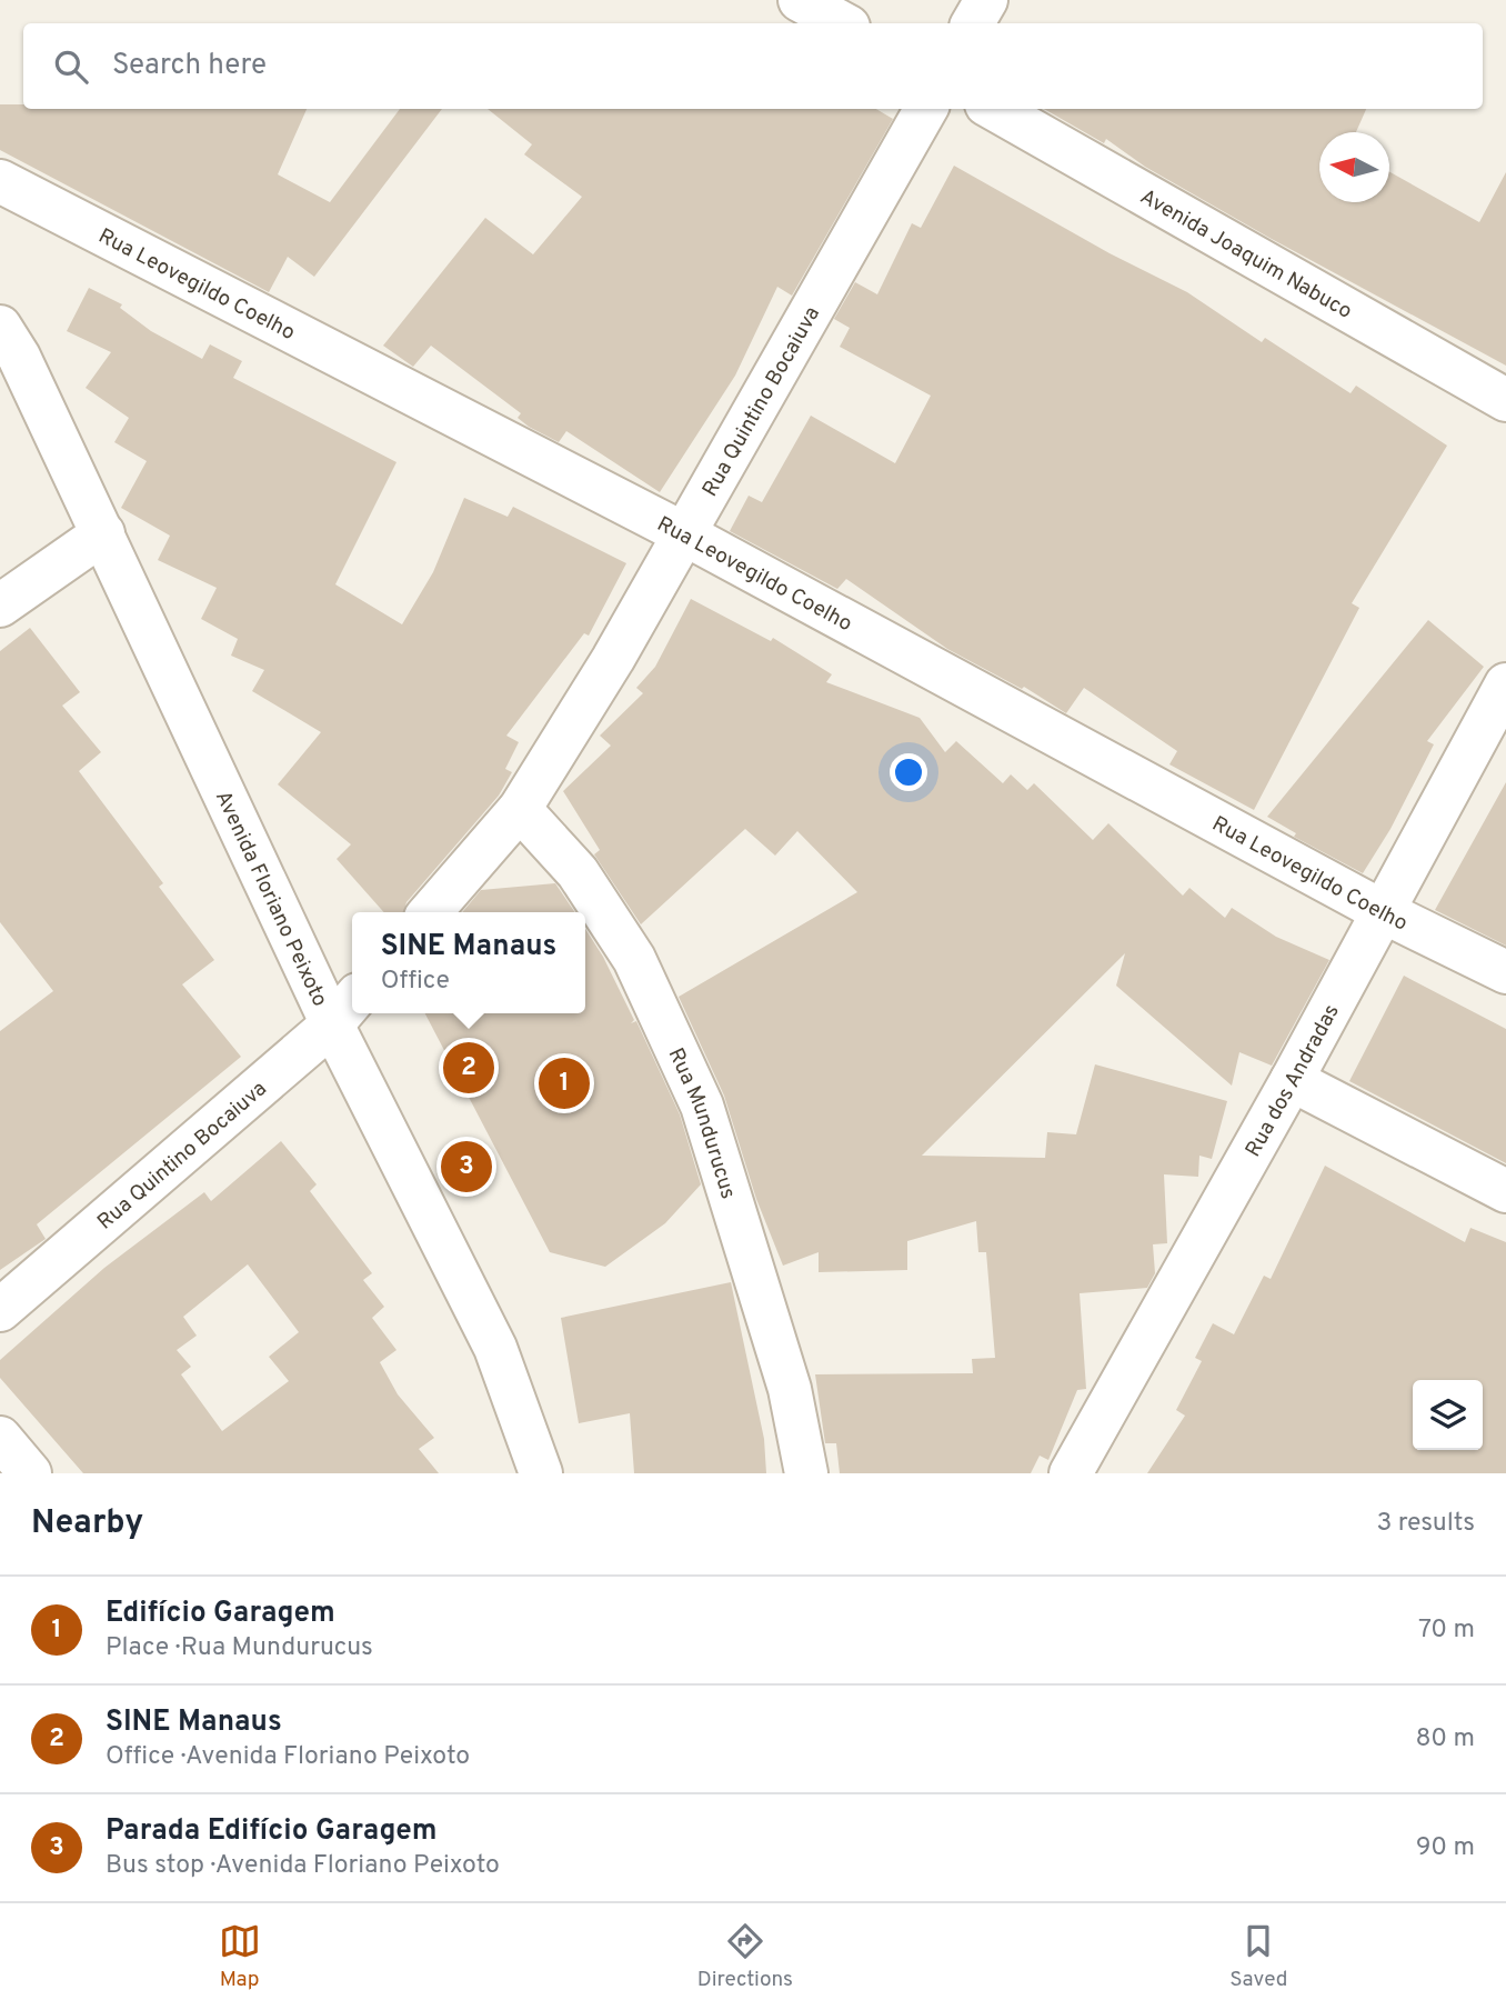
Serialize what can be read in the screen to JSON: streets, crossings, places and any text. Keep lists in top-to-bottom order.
{
  "streets": {
    "street": [
      "Avenida Joaquim Nabuco",
      "Rua Leovegildo Coelho",
      "Rua Quintino Bocaiuva",
      "Avenida Floriano Peixoto",
      "Rua dos Andradas",
      "Rua Mundurucus"
    ]
  },
  "crossings": [
    ["Rua Leovegildo Coelho", "Rua Quintino Bocaiuva"],
    ["Rua Leovegildo Coelho", "Rua dos Andradas"],
    ["Rua Quintino Bocaiuva", "Avenida Floriano Peixoto"],
    ["Rua Quintino Bocaiuva", "Rua Mundurucus"]
  ],
  "north": "left",
  "page": {
    "search": "Search here",
    "popup": ["SINE Manaus", "Office"],
    "pins": ["2", "1", "3"],
    "heading": ["Nearby", "3 results"],
    "list": [
      {
        "mark": "1",
        "name": "Edifício Garagem",
        "note": "Place · Rua Mundurucus",
        "value": "70 m"
      },
      {
        "mark": "2",
        "name": "SINE Manaus",
        "note": "Office · Avenida Floriano Peixoto",
        "value": "80 m"
      },
      {
        "mark": "3",
        "name": "Parada Edifício Garagem",
        "note": "Bus stop · Avenida Floriano Peixoto",
        "value": "90 m"
      }
    ],
    "nav": ["Map", "Directions", "Saved"]
  }
}
